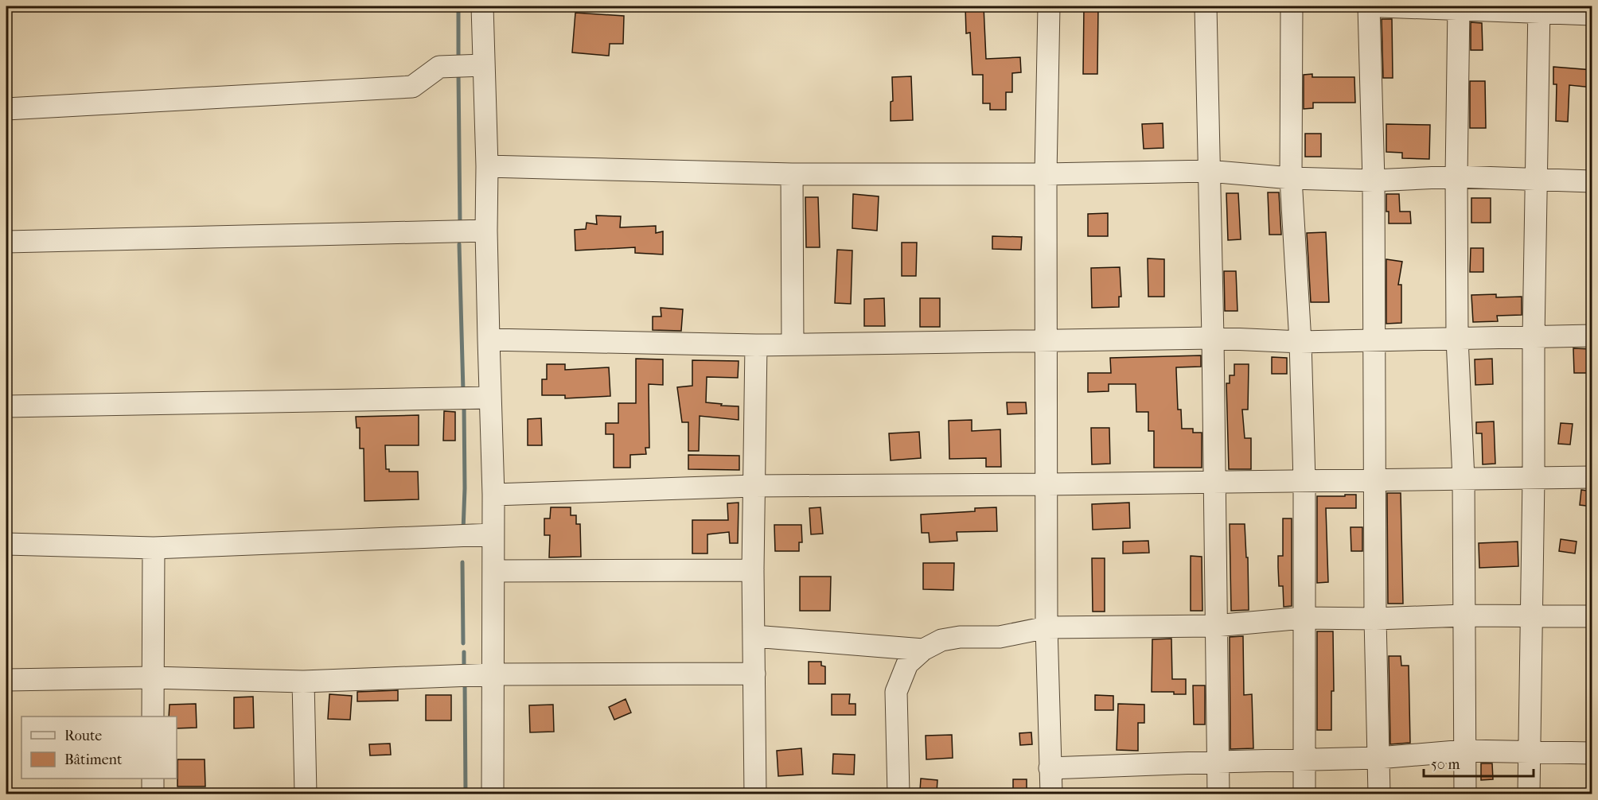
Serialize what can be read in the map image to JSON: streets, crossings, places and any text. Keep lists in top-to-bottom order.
{
  "legend": ["Route", "Bâtiment"],
  "scale_bar": "50 m"
}
